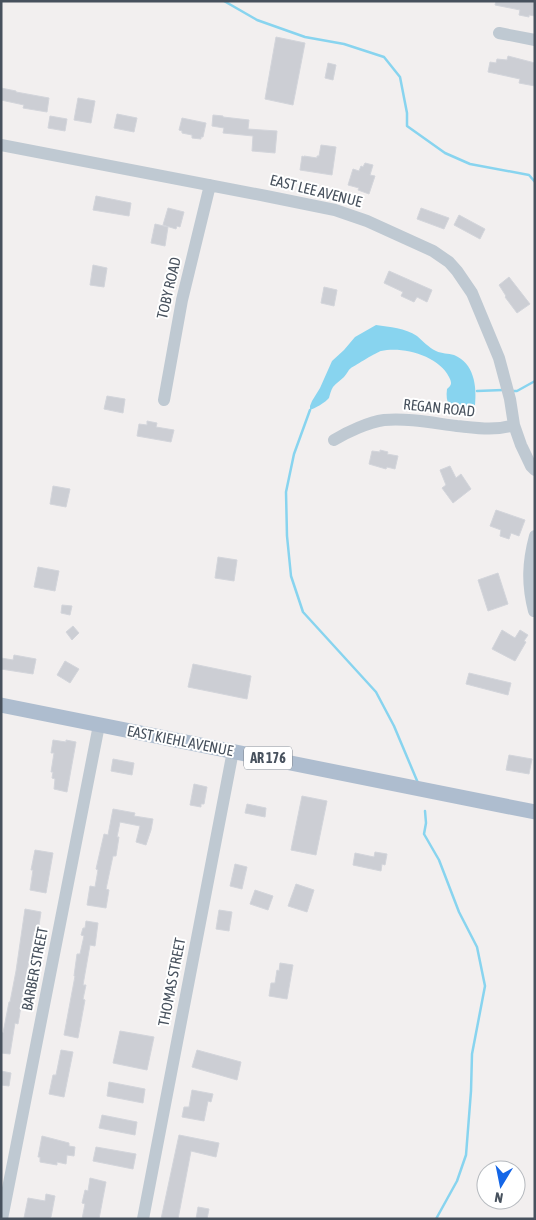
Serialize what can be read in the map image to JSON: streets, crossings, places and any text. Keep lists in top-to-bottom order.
{
  "streets": {
    "main road": ["EAST KIEHL AVENUE", "AR 176"],
    "street": [
      "EAST LEE AVENUE",
      "TOBY ROAD",
      "REGAN ROAD",
      "BARBER STREET",
      "THOMAS STREET"
    ]
  },
  "crossings": [
    ["EAST LEE AVENUE", "TOBY ROAD"],
    ["EAST LEE AVENUE", "REGAN ROAD"],
    ["EAST KIEHL AVENUE", "BARBER STREET"],
    ["EAST KIEHL AVENUE", "THOMAS STREET"]
  ],
  "north": "bottom"
}
